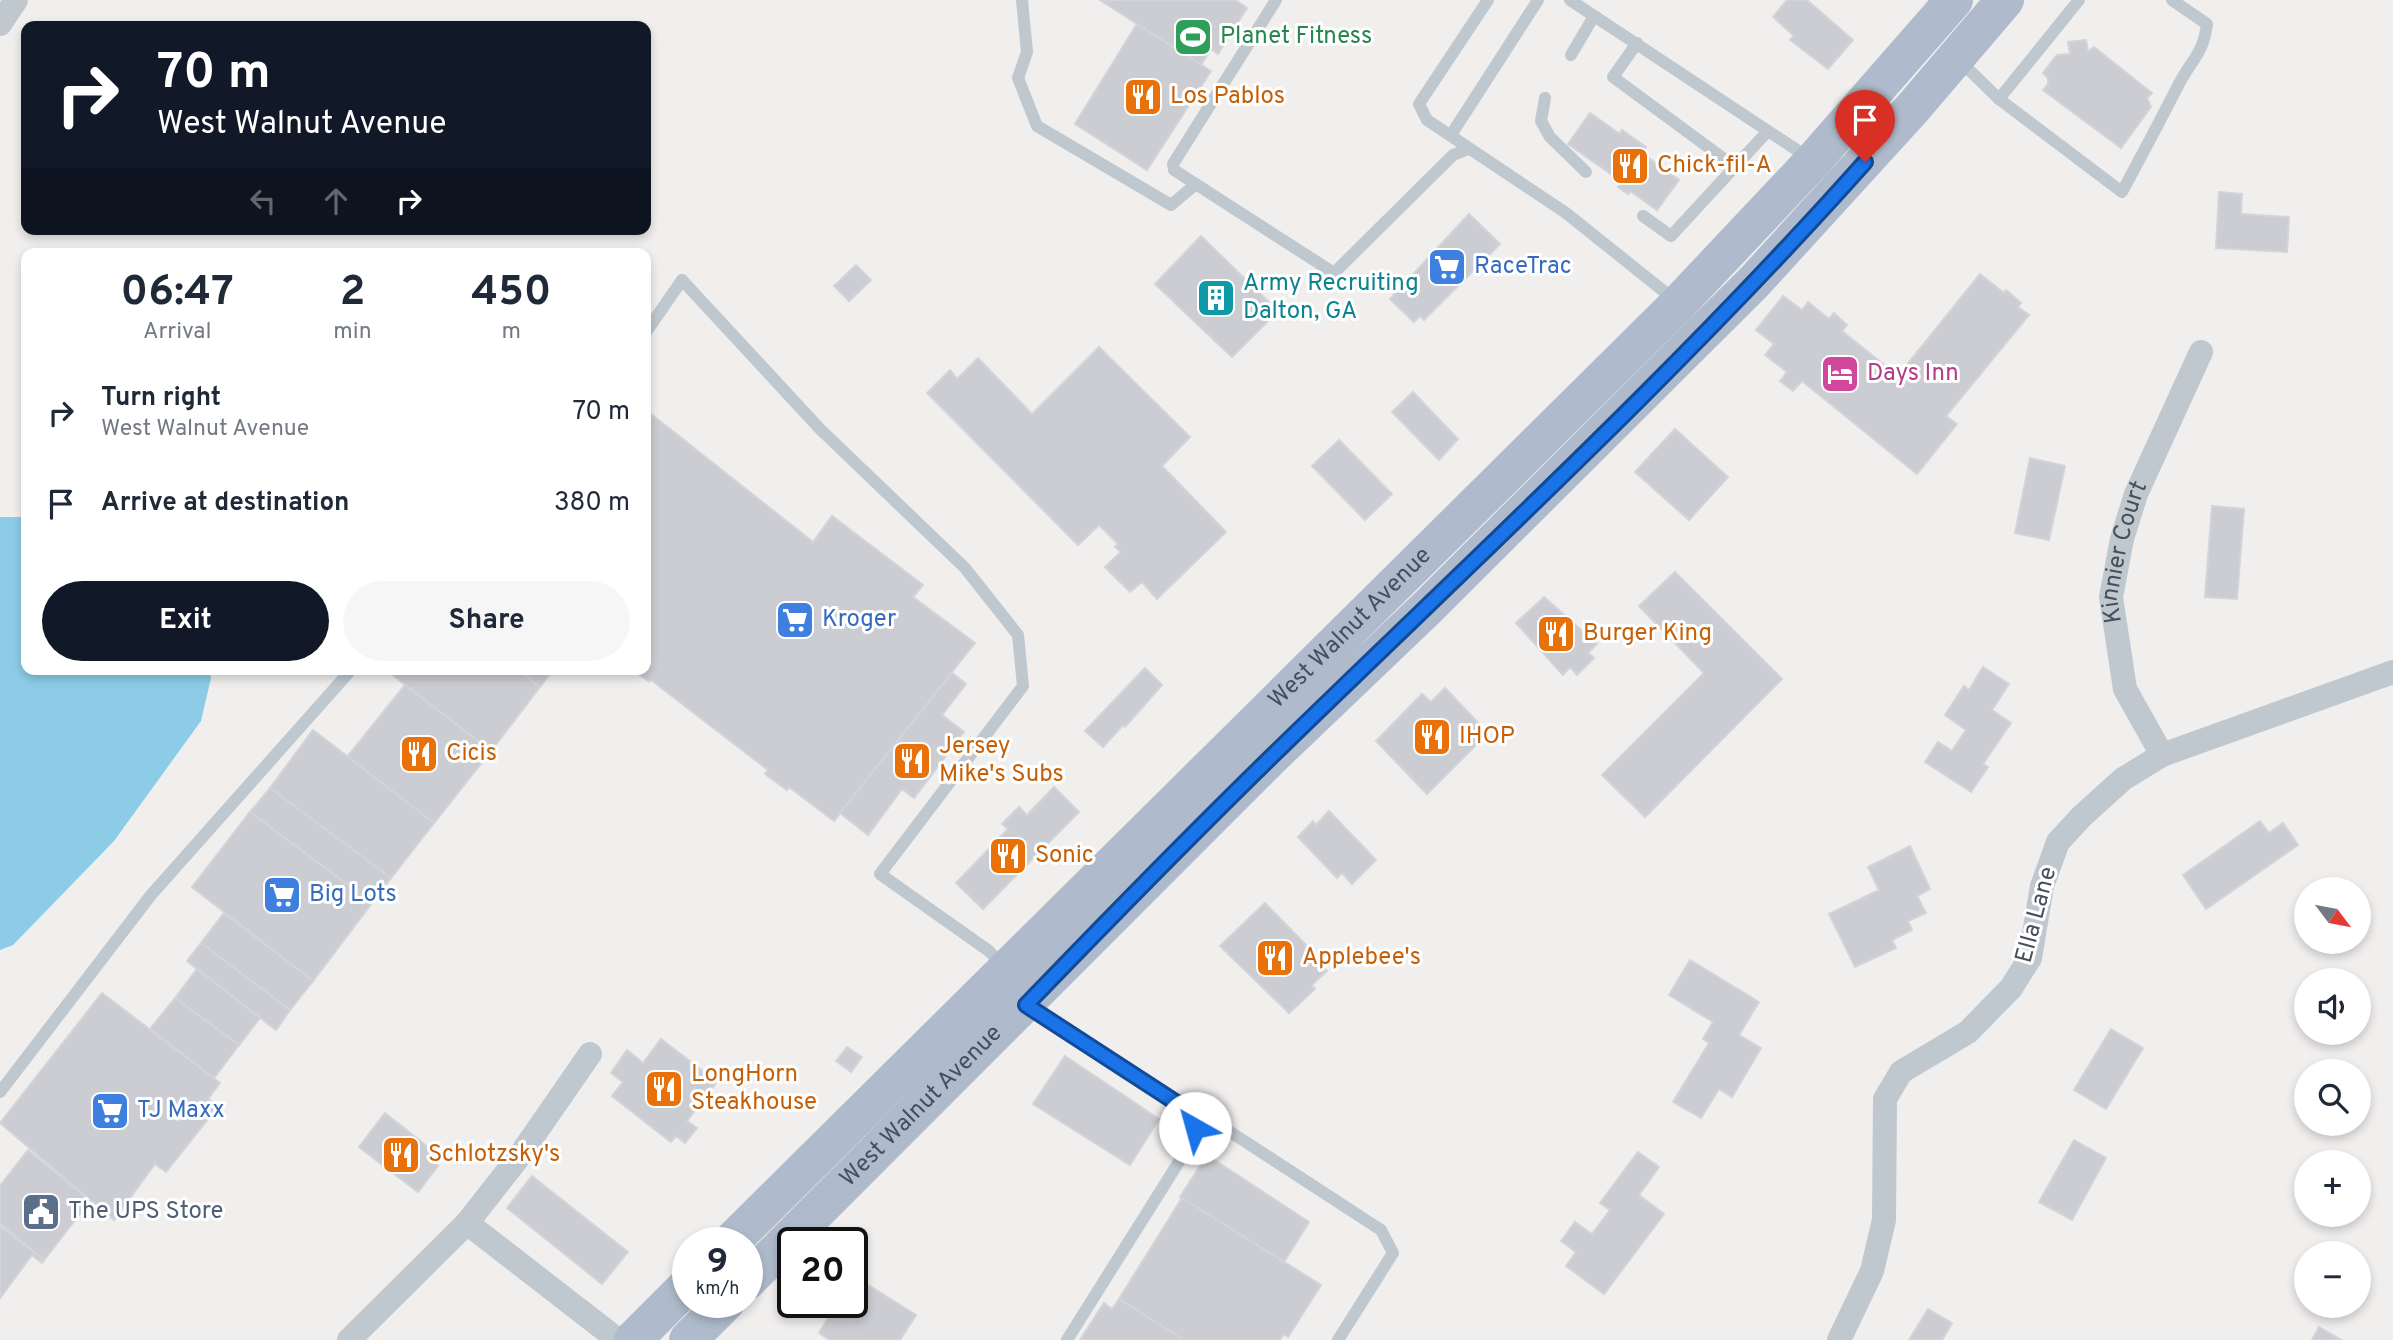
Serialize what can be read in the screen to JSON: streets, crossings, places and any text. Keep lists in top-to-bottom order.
{
  "streets": {
    "main road": ["West Walnut Avenue"],
    "street": ["Kinnier Court", "Ella Lane"]
  },
  "crossings": [
    ["Kinnier Court", "Ella Lane"]
  ],
  "places": {
    "sports": ["Planet Fitness"],
    "restaurant": [
      "Los Pablos",
      "Chick-fil-A",
      "Burger King",
      "IHOP",
      "Cicis",
      "Jersey Mike's Subs",
      "Sonic",
      "Applebee's",
      "LongHorn Steakhouse",
      "Schlotzsky's"
    ],
    "supermarket": [
      "RaceTrac",
      "Kroger",
      "Big Lots",
      "TJ Maxx"
    ],
    "building": ["Army Recruiting Dalton, GA"],
    "hotel": ["Days Inn"],
    "public building": ["The UPS Store"]
  },
  "north": "bottom right",
  "page": {
    "turn": ["70 m", "West Walnut Avenue"],
    "eta": [
      "06:47",
      "Arrival",
      "2",
      "min",
      "450",
      "m"
    ],
    "list": [
      {
        "name": "Turn right",
        "note": "West Walnut Avenue",
        "value": "70 m"
      },
      {
        "name": "Arrive at destination",
        "value": "380 m"
      }
    ],
    "buttons": ["Exit", "Share"],
    "map_buttons": ["+", "−"],
    "speed": "9 km/h",
    "limit": "20"
  }
}
